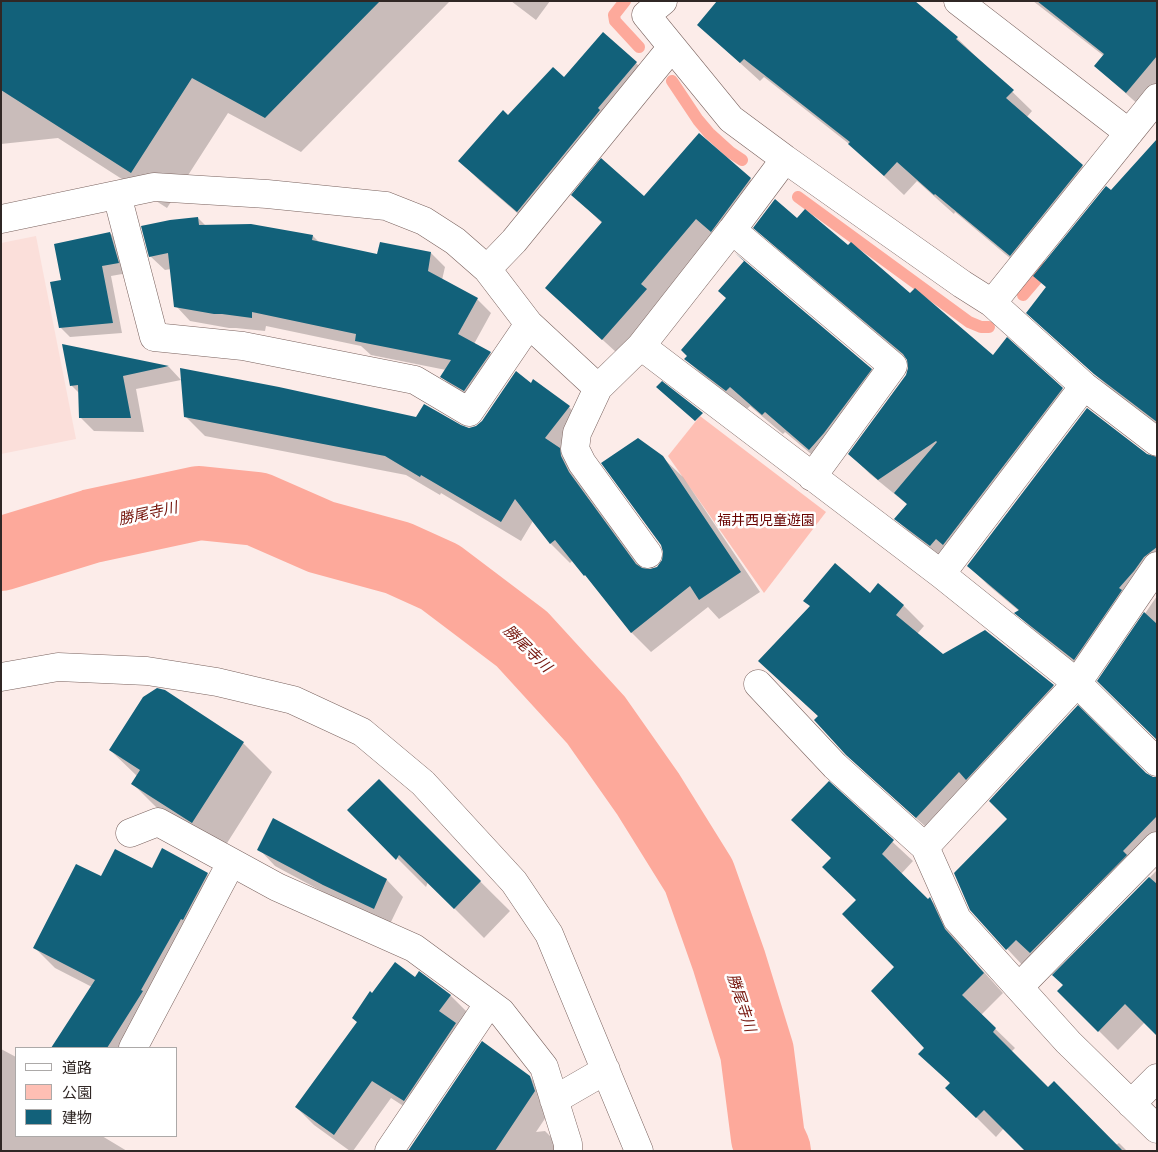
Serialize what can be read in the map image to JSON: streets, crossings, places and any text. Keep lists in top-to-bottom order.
{
  "water": ["勝尾寺川"],
  "parks": ["福井西児童遊園"],
  "legend": ["道路", "公園", "建物"]
}
